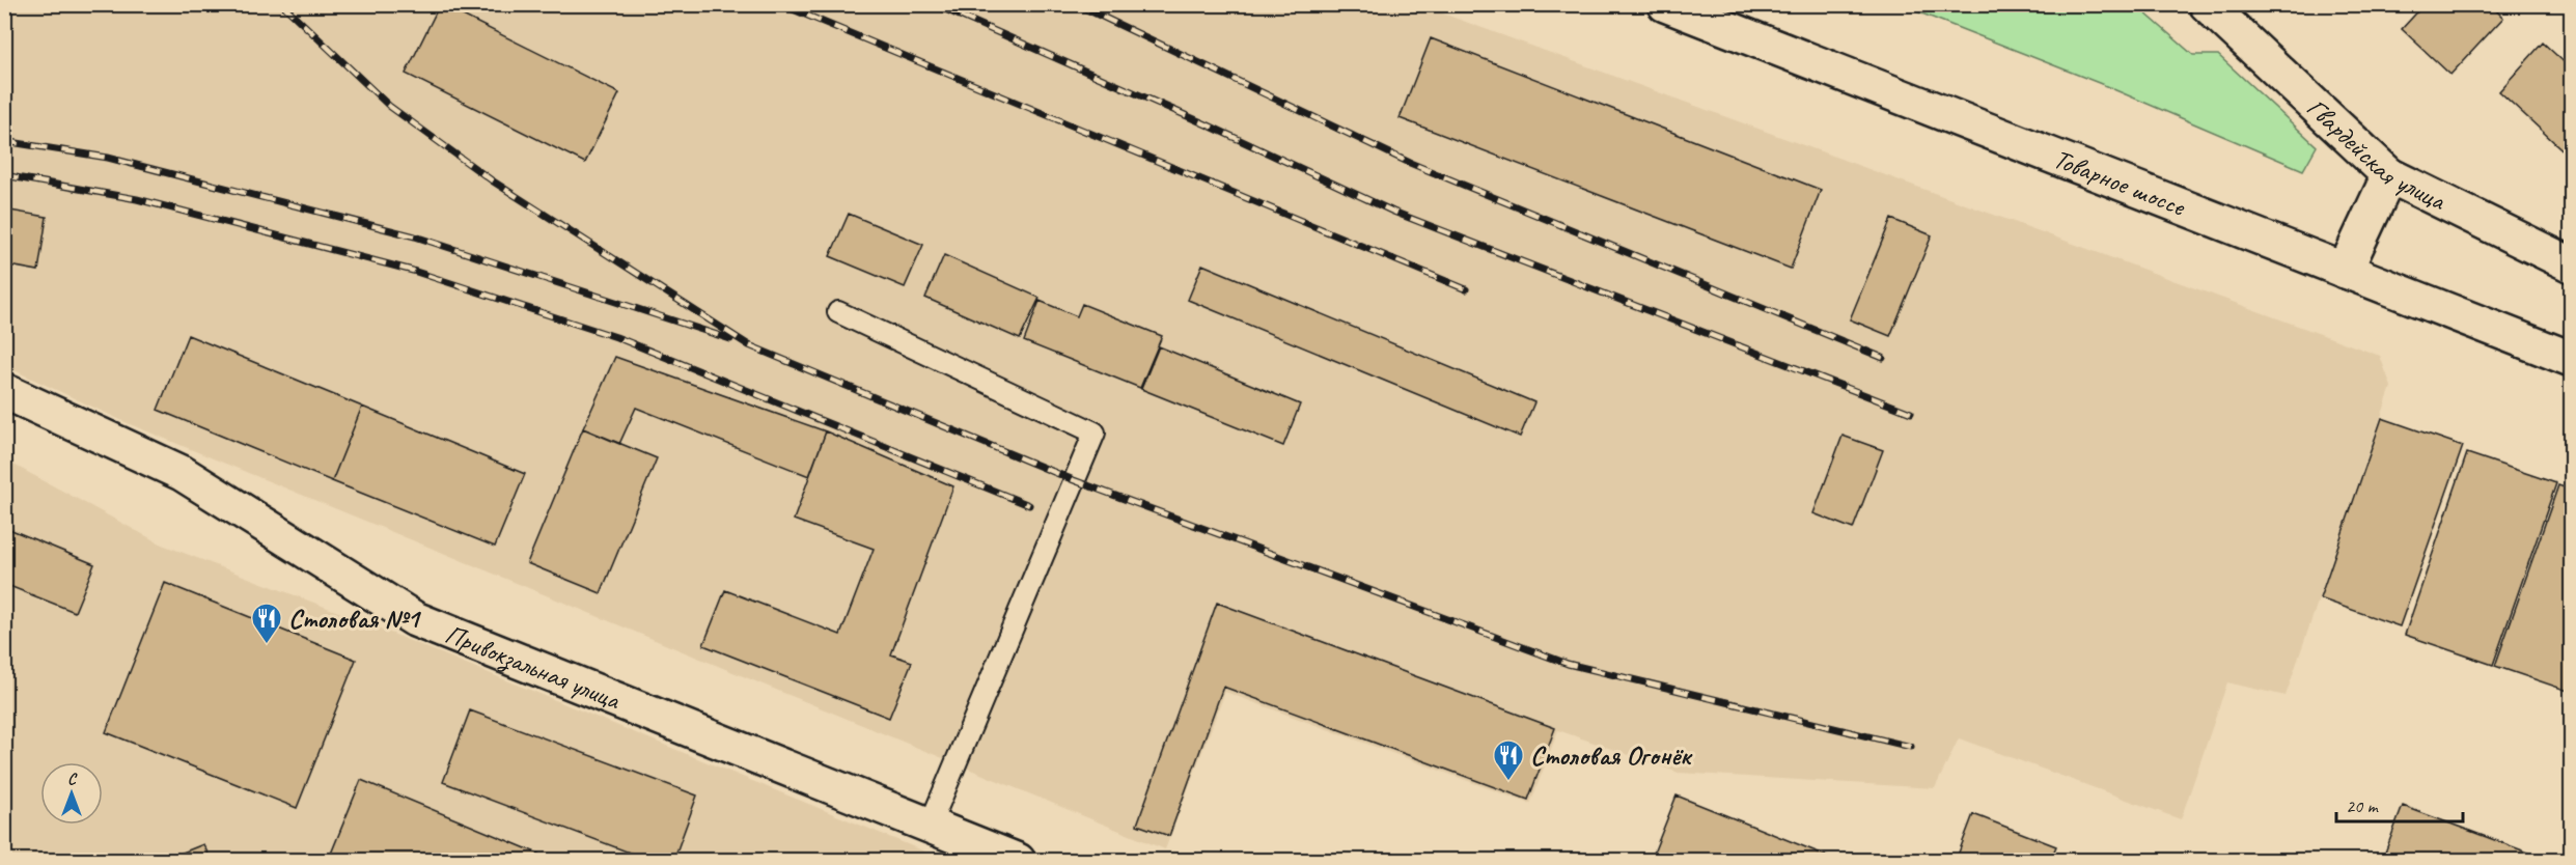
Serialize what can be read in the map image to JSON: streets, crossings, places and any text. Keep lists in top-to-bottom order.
{
  "streets": {
    "street": ["Гвардейская улица", "Товарное шоссе", "Привокзальная улица"]
  },
  "places": {
    "restaurant": ["Столовая №1", "Столовая Огонёк"]
  },
  "scale_bar": "20 m",
  "north": "top"
}
